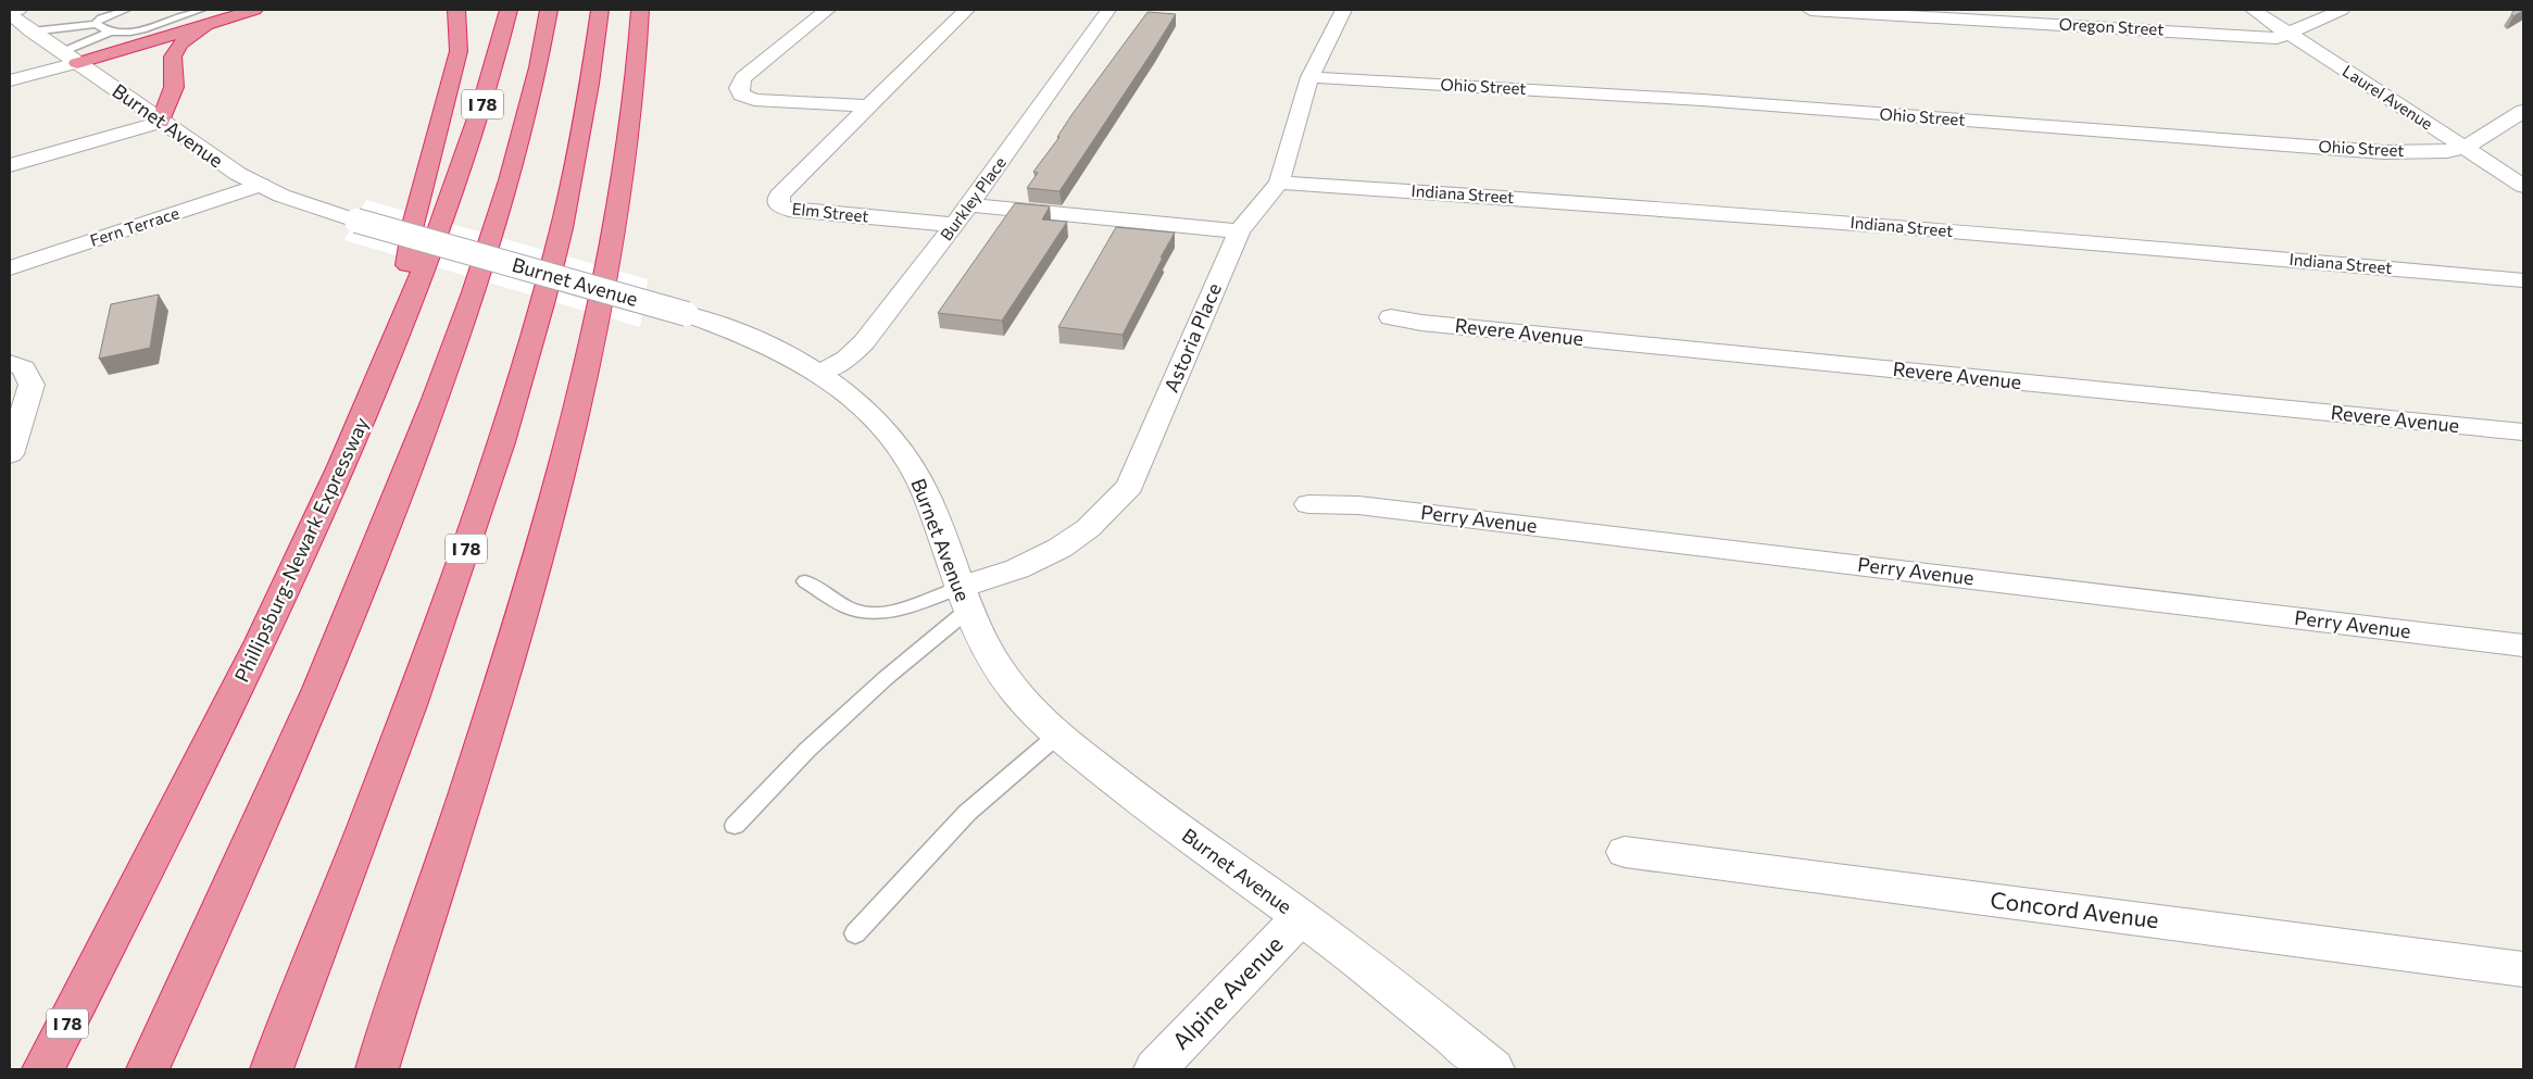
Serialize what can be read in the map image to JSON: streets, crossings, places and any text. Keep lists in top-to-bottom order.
{
  "streets": {
    "highway": ["I 78", "Phillipsburg-Newark Expressway"],
    "street": [
      "Oregon Street",
      "Ohio Street",
      "Laurel Avenue",
      "Burnet Avenue",
      "Indiana Street",
      "Burkley Place",
      "Elm Street",
      "Fern Terrace",
      "Revere Avenue",
      "Astoria Place",
      "Perry Avenue",
      "Concord Avenue",
      "Alpine Avenue"
    ]
  },
  "crossings": [
    ["Oregon Street", "Laurel Avenue"],
    ["Ohio Street", "Laurel Avenue"],
    ["Ohio Street", "Astoria Place"],
    ["Burnet Avenue", "Burkley Place"],
    ["Burnet Avenue", "Fern Terrace"],
    ["Burnet Avenue", "Astoria Place"],
    ["Burnet Avenue", "Alpine Avenue"],
    ["Indiana Street", "Astoria Place"],
    ["Burkley Place", "Elm Street"]
  ]
}
